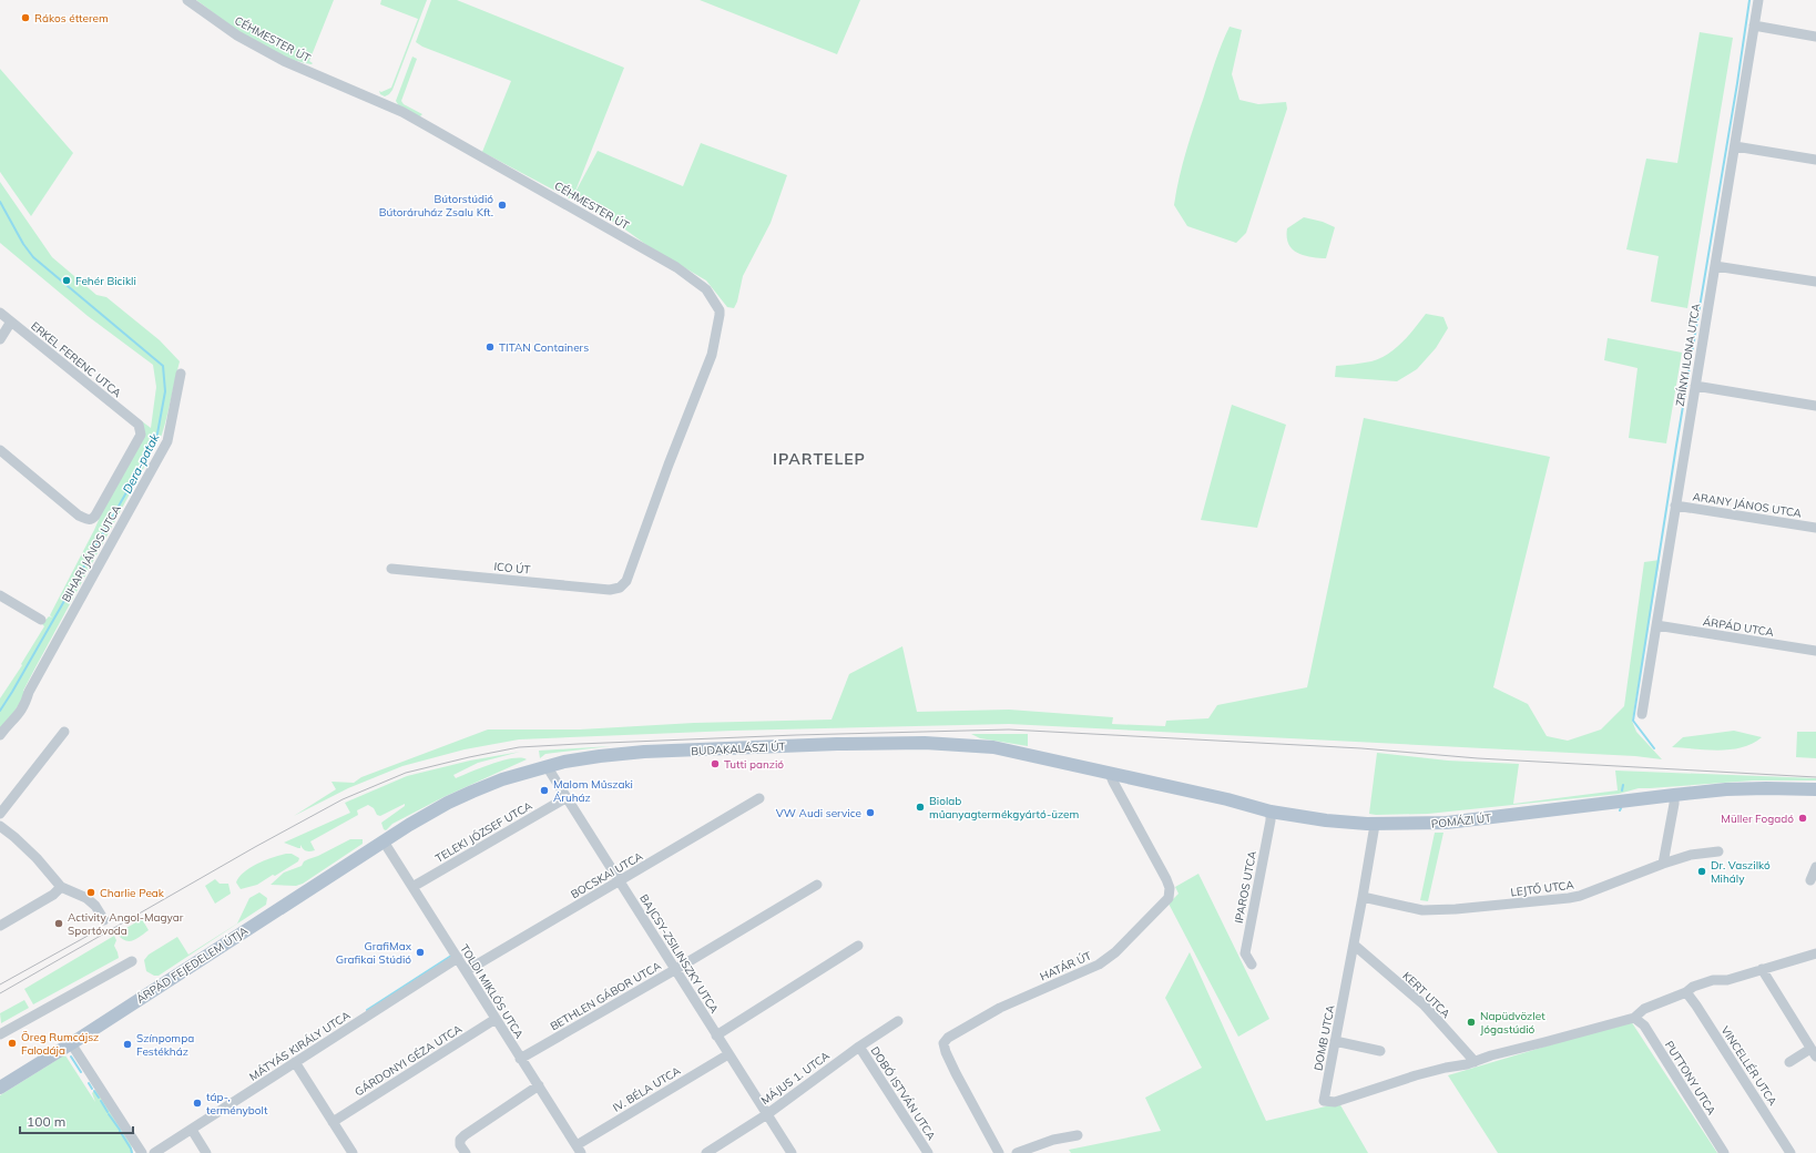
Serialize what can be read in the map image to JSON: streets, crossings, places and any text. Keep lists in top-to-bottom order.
{
  "streets": {
    "main road": ["BUDAKALÁSZI ÚT", "POMÁZI ÚT", "ÁRPÁD FEJEDELEM ÚTJA"],
    "street": [
      "CÉHMESTER ÚT",
      "ZRÍNYI ILONA UTCA",
      "ERKEL FERENC UTCA",
      "ARANY JÁNOS UTCA",
      "BIHARI JÁNOS UTCA",
      "ICO ÚT",
      "ÁRPÁD UTCA",
      "TELEKI JÓZSEF UTCA",
      "BOCSKAI UTCA",
      "IPAROS UTCA",
      "LEJTŐ UTCA",
      "BAJCSY-ZSILINSZKY UTCA",
      "HATÁR ÚT",
      "TOLDI MIKLÓS UTCA",
      "KERT UTCA",
      "BETHLEN GÁBOR UTCA",
      "DOMB UTCA",
      "MÁTYÁS KIRÁLY UTCA",
      "GÁRDONYI GÉZA UTCA",
      "VINCELLÉR UTCA",
      "MÁJUS 1. UTCA",
      "PUTTONY UTCA",
      "IV. BÉLA UTCA",
      "DOBÓ ISTVÁN UTCA"
    ]
  },
  "crossings": [
    ["CÉHMESTER ÚT", "ICO ÚT"],
    ["ZRÍNYI ILONA UTCA", "ARANY JÁNOS UTCA"],
    ["ZRÍNYI ILONA UTCA", "ÁRPÁD UTCA"],
    ["BUDAKALÁSZI ÚT", "POMÁZI ÚT"],
    ["BUDAKALÁSZI ÚT", "BAJCSY-ZSILINSZKY UTCA"],
    ["BUDAKALÁSZI ÚT", "ÁRPÁD FEJEDELEM ÚTJA"],
    ["BUDAKALÁSZI ÚT", "HATÁR ÚT"],
    ["BUDAKALÁSZI ÚT", "TOLDI MIKLÓS UTCA"],
    ["POMÁZI ÚT", "IPAROS UTCA"],
    ["POMÁZI ÚT", "HATÁR ÚT"],
    ["POMÁZI ÚT", "DOMB UTCA"],
    ["TELEKI JÓZSEF UTCA", "BAJCSY-ZSILINSZKY UTCA"],
    ["TELEKI JÓZSEF UTCA", "TOLDI MIKLÓS UTCA"],
    ["BOCSKAI UTCA", "BAJCSY-ZSILINSZKY UTCA"],
    ["BOCSKAI UTCA", "TOLDI MIKLÓS UTCA"],
    ["LEJTŐ UTCA", "DOMB UTCA"],
    ["BAJCSY-ZSILINSZKY UTCA", "BETHLEN GÁBOR UTCA"],
    ["BAJCSY-ZSILINSZKY UTCA", "MÁJUS 1. UTCA"],
    ["BAJCSY-ZSILINSZKY UTCA", "IV. BÉLA UTCA"],
    ["ÁRPÁD FEJEDELEM ÚTJA", "TOLDI MIKLÓS UTCA"],
    ["TOLDI MIKLÓS UTCA", "BETHLEN GÁBOR UTCA"],
    ["TOLDI MIKLÓS UTCA", "MÁTYÁS KIRÁLY UTCA"],
    ["TOLDI MIKLÓS UTCA", "GÁRDONYI GÉZA UTCA"],
    ["TOLDI MIKLÓS UTCA", "IV. BÉLA UTCA"],
    ["KERT UTCA", "DOMB UTCA"],
    ["MÁJUS 1. UTCA", "DOBÓ ISTVÁN UTCA"]
  ],
  "districts": ["IPARTELEP"],
  "water": ["Dera-patak"],
  "places": [
    "Rákos étterem",
    "Bútorstúdió Bútoráruház Zsalu Kft.",
    "Fehér Bicikli",
    "TITAN Containers",
    "Tutti panzió",
    "Malom Műszaki Áruház",
    "Biolab műanyagtermékgyártó-üzem",
    "VW Audi service",
    "Müller Fogadó",
    "Dr. Vaszilkó Mihály",
    "Charlie Peak",
    "Activity Angol-Magyar Sportóvoda",
    "GrafiMax Grafikai Stúdió",
    "Napüdvözlet Jógastúdió",
    "Öreg Rumcájsz Falodája",
    "Színpompa Festékház",
    "táp-, terménybolt"
  ],
  "scale_bar": "100 m"
}
